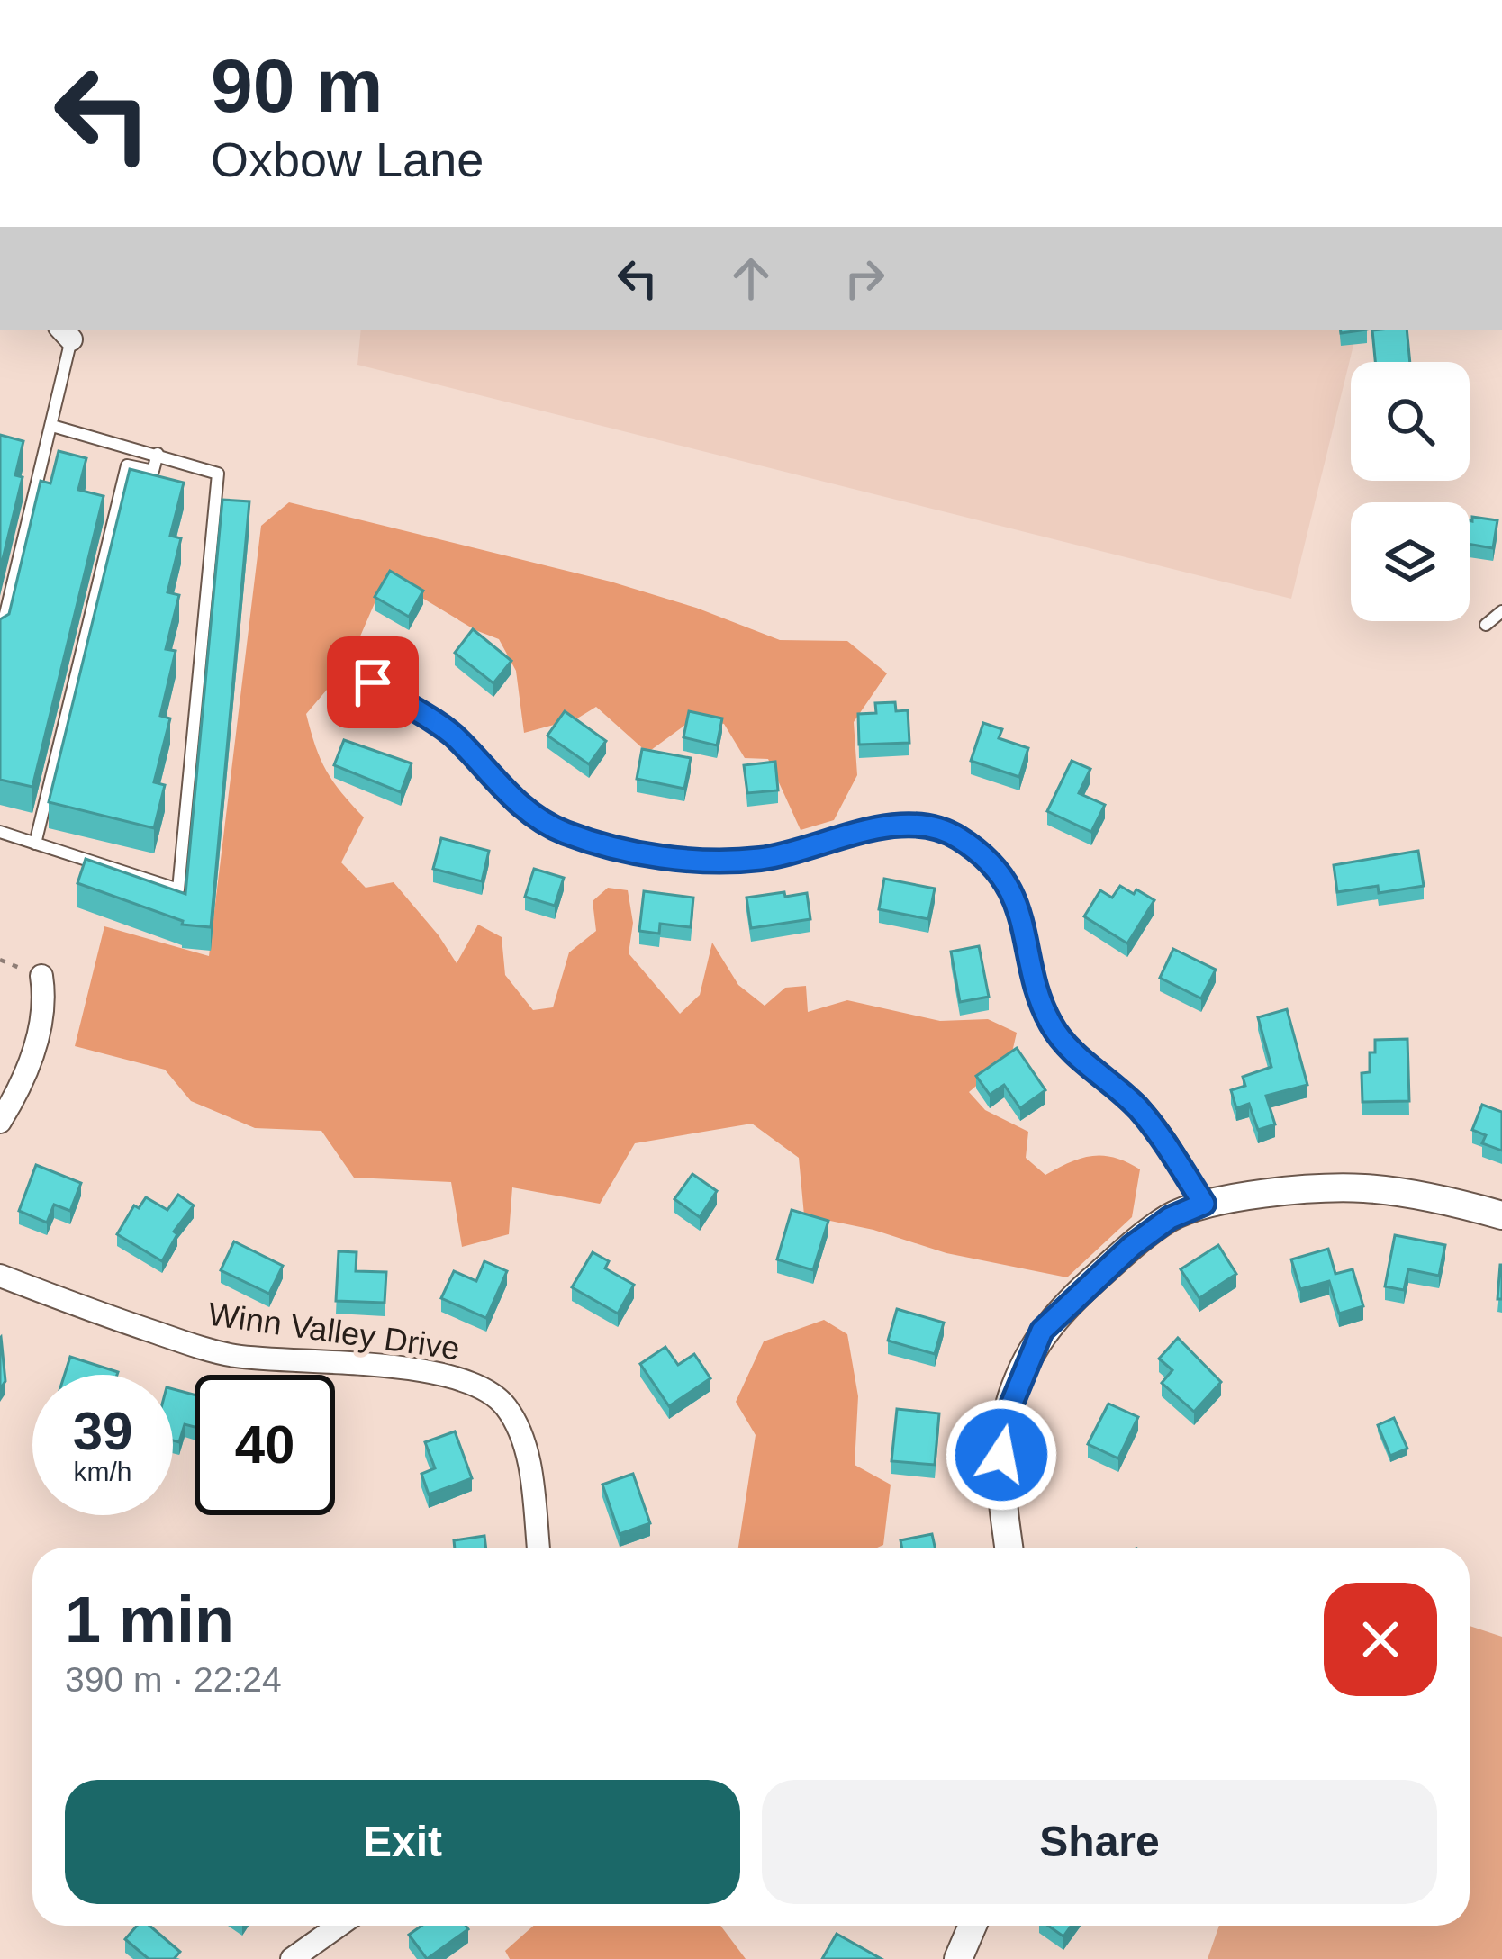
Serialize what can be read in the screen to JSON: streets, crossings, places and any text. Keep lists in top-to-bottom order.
{
  "streets": {
    "street": ["Winn Valley Drive"]
  },
  "page": {
    "turn": ["90 m", "Oxbow Lane"],
    "speed": "39 km/h",
    "limit": "40",
    "heading": ["1 min", "390 m · 22:24"],
    "buttons": ["Exit", "Share"]
  }
}
